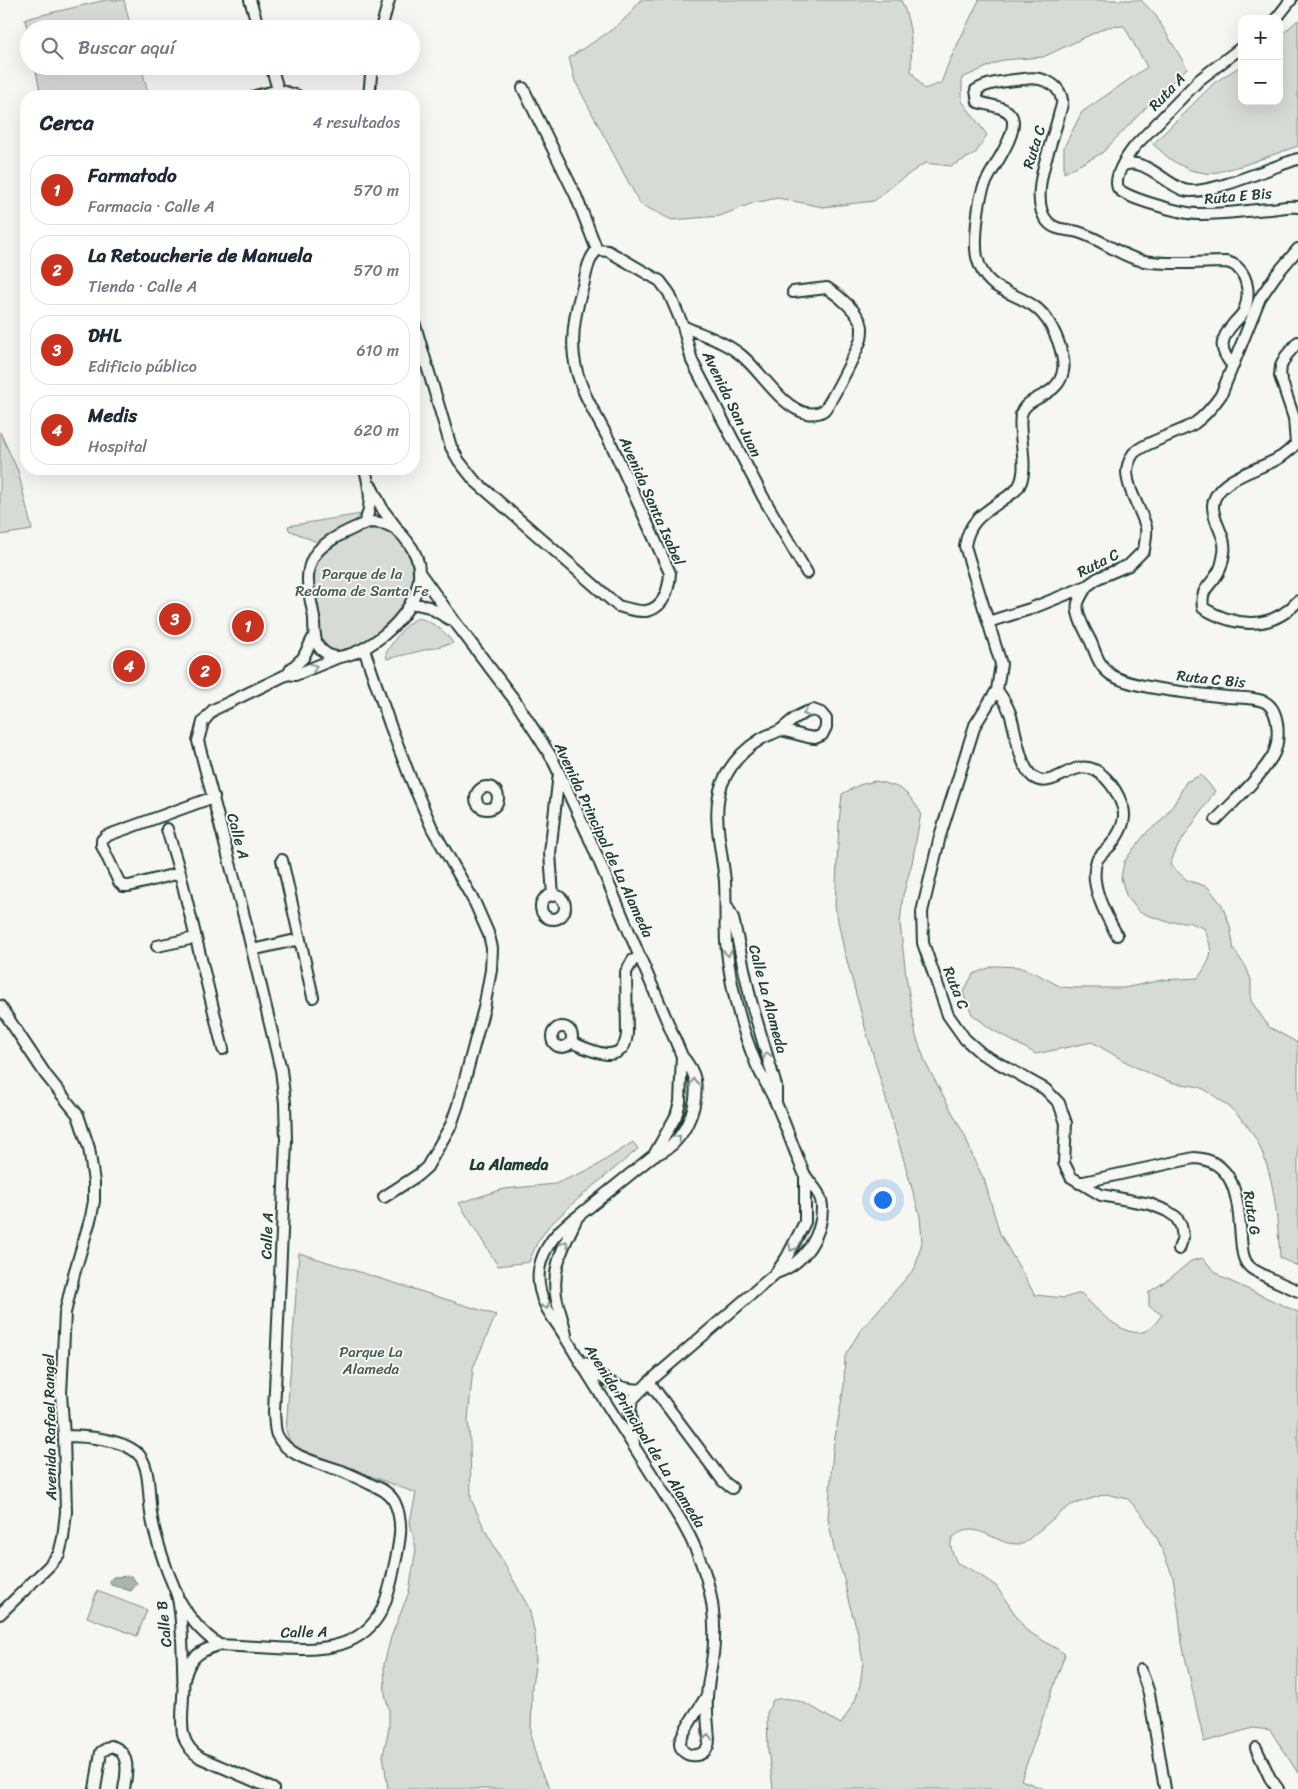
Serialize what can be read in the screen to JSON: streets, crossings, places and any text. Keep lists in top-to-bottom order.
{
  "streets": {
    "street": [
      "Ruta A",
      "Ruta C",
      "Ruta E Bis",
      "Avenida San Juan",
      "Avenida Santa Isabel",
      "Ruta C Bis",
      "Calle A",
      "Avenida Principal de La Alameda",
      "Calle La Alameda",
      "Ruta G",
      "Avenida Rafael Rangel",
      "Calle B"
    ]
  },
  "crossings": [
    ["Ruta A", "Ruta E Bis"],
    ["Ruta C", "Ruta C Bis"],
    ["Ruta C", "Ruta G"],
    ["Avenida San Juan", "Avenida Santa Isabel"],
    ["Calle A", "Avenida Principal de La Alameda"],
    ["Calle A", "Calle B"],
    ["Avenida Principal de La Alameda", "Calle La Alameda"],
    ["Avenida Rafael Rangel", "Calle B"]
  ],
  "districts": ["La Alameda"],
  "parks": ["Parque de la Redoma de Santa Fe", "Parque La Alameda"],
  "page": {
    "map_buttons": ["+", "−"],
    "search": "Buscar aquí",
    "heading": ["Cerca", "4 resultados"],
    "list": [
      {
        "mark": "1",
        "name": "Farmatodo",
        "note": "Farmacia · Calle A",
        "value": "570 m"
      },
      {
        "mark": "2",
        "name": "La Retoucherie de Manuela",
        "note": "Tienda · Calle A",
        "value": "570 m"
      },
      {
        "mark": "3",
        "name": "DHL",
        "note": "Edificio público",
        "value": "610 m"
      },
      {
        "mark": "4",
        "name": "Medis",
        "note": "Hospital",
        "value": "620 m"
      }
    ],
    "pins": [
      "3",
      "1",
      "4",
      "2"
    ]
  }
}
